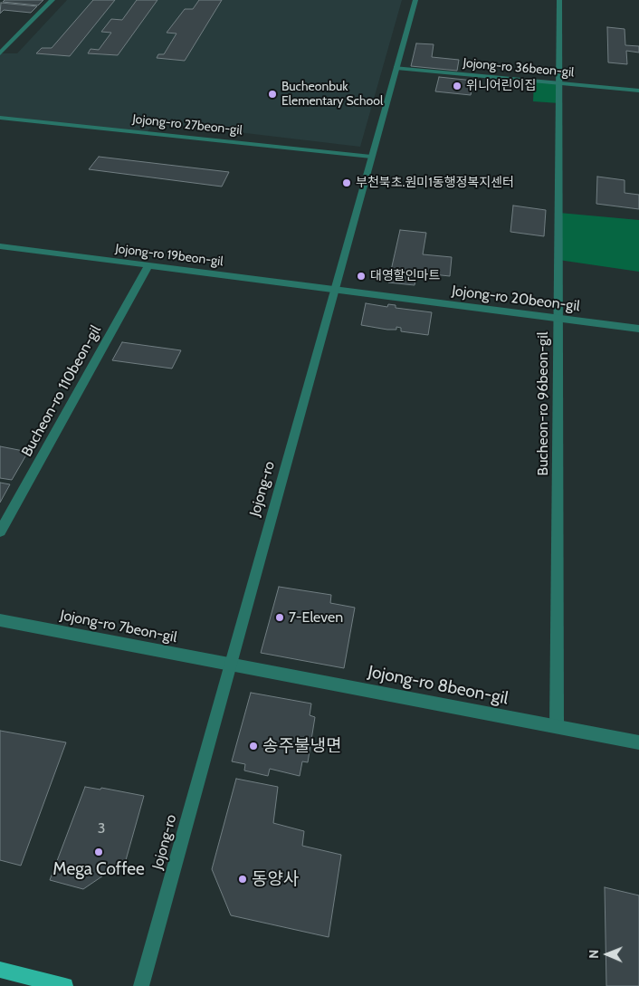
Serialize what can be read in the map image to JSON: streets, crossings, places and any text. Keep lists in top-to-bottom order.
{
  "streets": {
    "street": [
      "Jojong-ro 36beon-gil",
      "Jojong-ro 27beon-gil",
      "Jojong-ro 19beon-gil",
      "Jojong-ro 20beon-gil",
      "Bucheon-ro 110beon-gil",
      "Bucheon-ro 96beon-gil",
      "Jojong-ro",
      "Jojong-ro 7beon-gil",
      "Jojong-ro 8beon-gil"
    ]
  },
  "crossings": [
    ["Jojong-ro 36beon-gil", "Bucheon-ro 96beon-gil"],
    ["Jojong-ro 36beon-gil", "Jojong-ro"],
    ["Jojong-ro 27beon-gil", "Jojong-ro"],
    ["Jojong-ro 19beon-gil", "Jojong-ro 20beon-gil"],
    ["Jojong-ro 19beon-gil", "Bucheon-ro 110beon-gil"],
    ["Jojong-ro 19beon-gil", "Jojong-ro"],
    ["Jojong-ro 20beon-gil", "Bucheon-ro 96beon-gil"],
    ["Jojong-ro 20beon-gil", "Jojong-ro"],
    ["Bucheon-ro 96beon-gil", "Jojong-ro 8beon-gil"],
    ["Jojong-ro", "Jojong-ro 7beon-gil"],
    ["Jojong-ro", "Jojong-ro 8beon-gil"],
    ["Jojong-ro 7beon-gil", "Jojong-ro 8beon-gil"]
  ],
  "places": [
    "위니어린이집",
    "Bucheonbuk Elementary School",
    "부천북초.원미1동행정복지센터",
    "대영할인마트",
    "7-Eleven",
    "송주불냉면",
    "Mega Coffee",
    "동양사"
  ],
  "house_numbers": ["3"],
  "north": "left"
}
